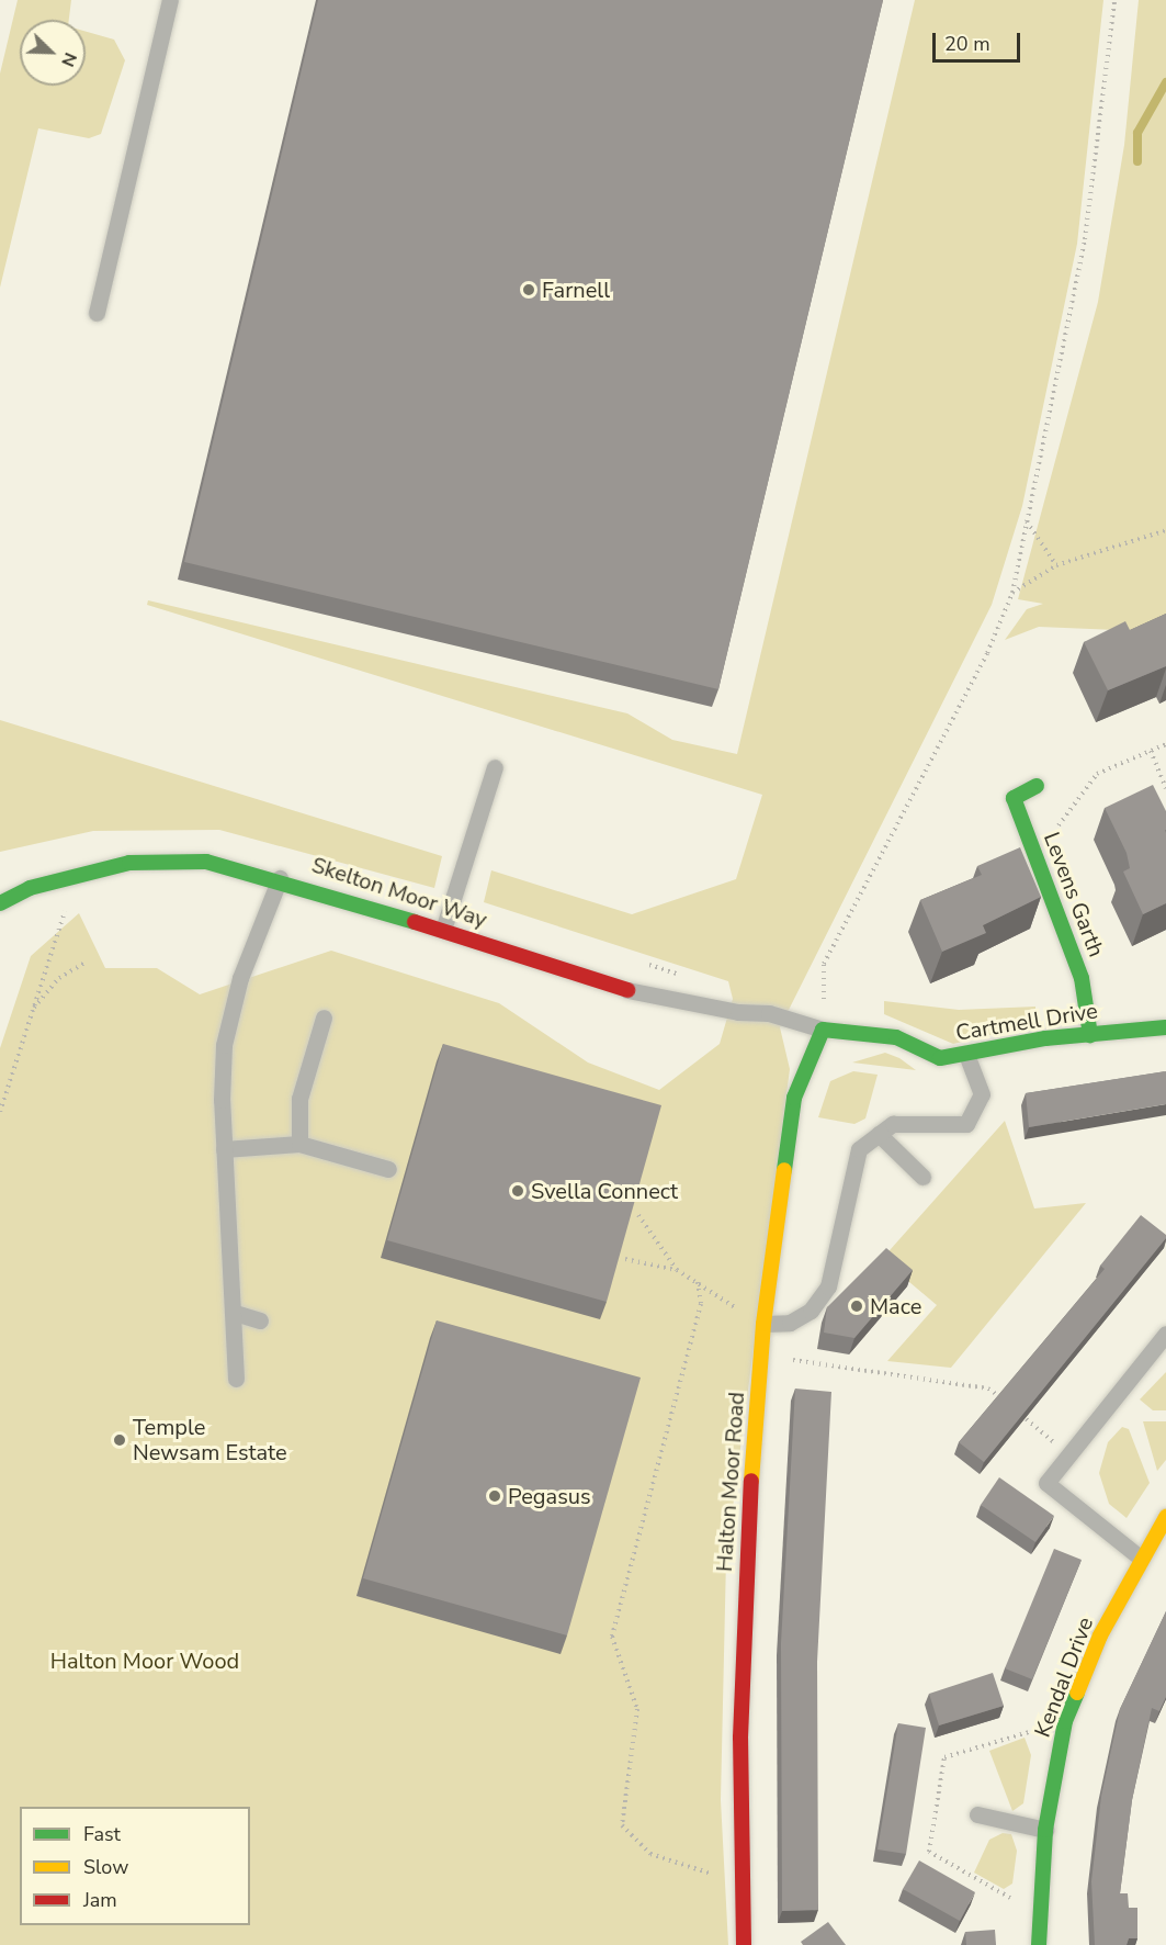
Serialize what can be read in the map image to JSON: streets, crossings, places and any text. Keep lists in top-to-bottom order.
{
  "streets": {
    "street": [
      "Skelton Moor Way",
      "Levens Garth",
      "Cartmell Drive",
      "Halton Moor Road",
      "Kendal Drive"
    ]
  },
  "crossings": [
    ["Skelton Moor Way", "Cartmell Drive"],
    ["Levens Garth", "Cartmell Drive"],
    ["Cartmell Drive", "Halton Moor Road"]
  ],
  "parks": ["Halton Moor Wood"],
  "places": [
    "Farnell",
    "Svella Connect",
    "Mace",
    "Temple Newsam Estate",
    "Pegasus"
  ],
  "legend": ["Fast", "Slow", "Jam"],
  "scale_bar": "20 m",
  "north": "bottom right"
}
